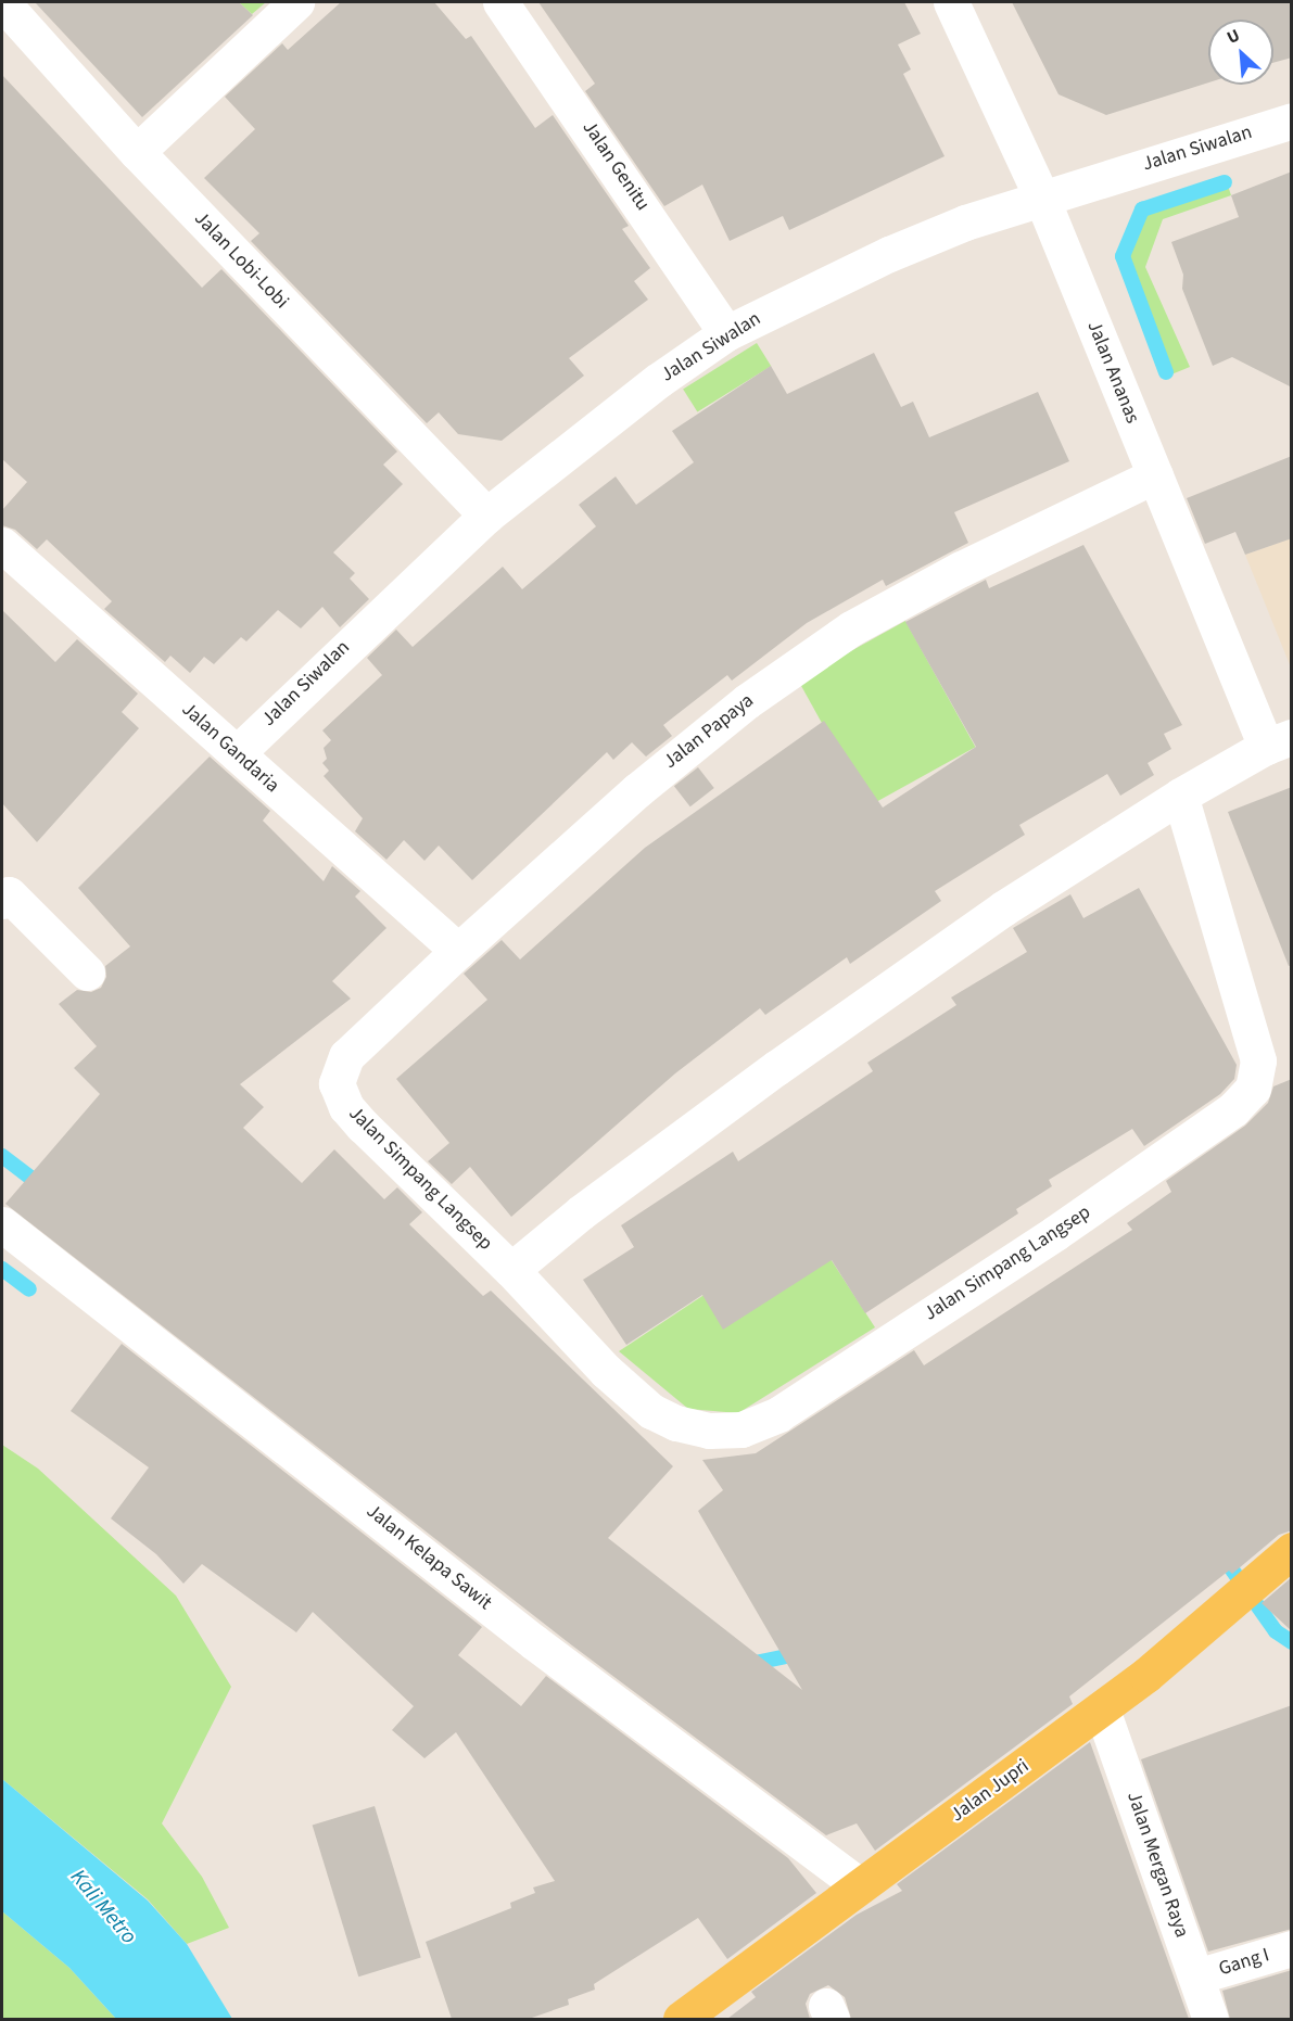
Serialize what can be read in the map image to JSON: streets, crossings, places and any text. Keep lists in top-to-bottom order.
{
  "streets": {
    "main road": ["Jalan Jupri"],
    "street": [
      "Jalan Siwalan",
      "Jalan Genitu",
      "Jalan Lobi-Lobi",
      "Jalan Ananas",
      "Jalan Papaya",
      "Jalan Gandaria",
      "Jalan Simpang Langsep",
      "Jalan Kelapa Sawit",
      "Jalan Mergan Raya",
      "Gang I"
    ]
  },
  "crossings": [
    ["Jalan Siwalan", "Jalan Genitu"],
    ["Jalan Siwalan", "Jalan Lobi-Lobi"],
    ["Jalan Siwalan", "Jalan Ananas"],
    ["Jalan Siwalan", "Jalan Gandaria"],
    ["Jalan Ananas", "Jalan Papaya"],
    ["Jalan Papaya", "Jalan Gandaria"],
    ["Jalan Papaya", "Jalan Simpang Langsep"],
    ["Jalan Kelapa Sawit", "Jalan Jupri"],
    ["Jalan Jupri", "Jalan Mergan Raya"],
    ["Jalan Mergan Raya", "Gang I"]
  ],
  "water": ["Kali Metro"],
  "north": "top left"
}
